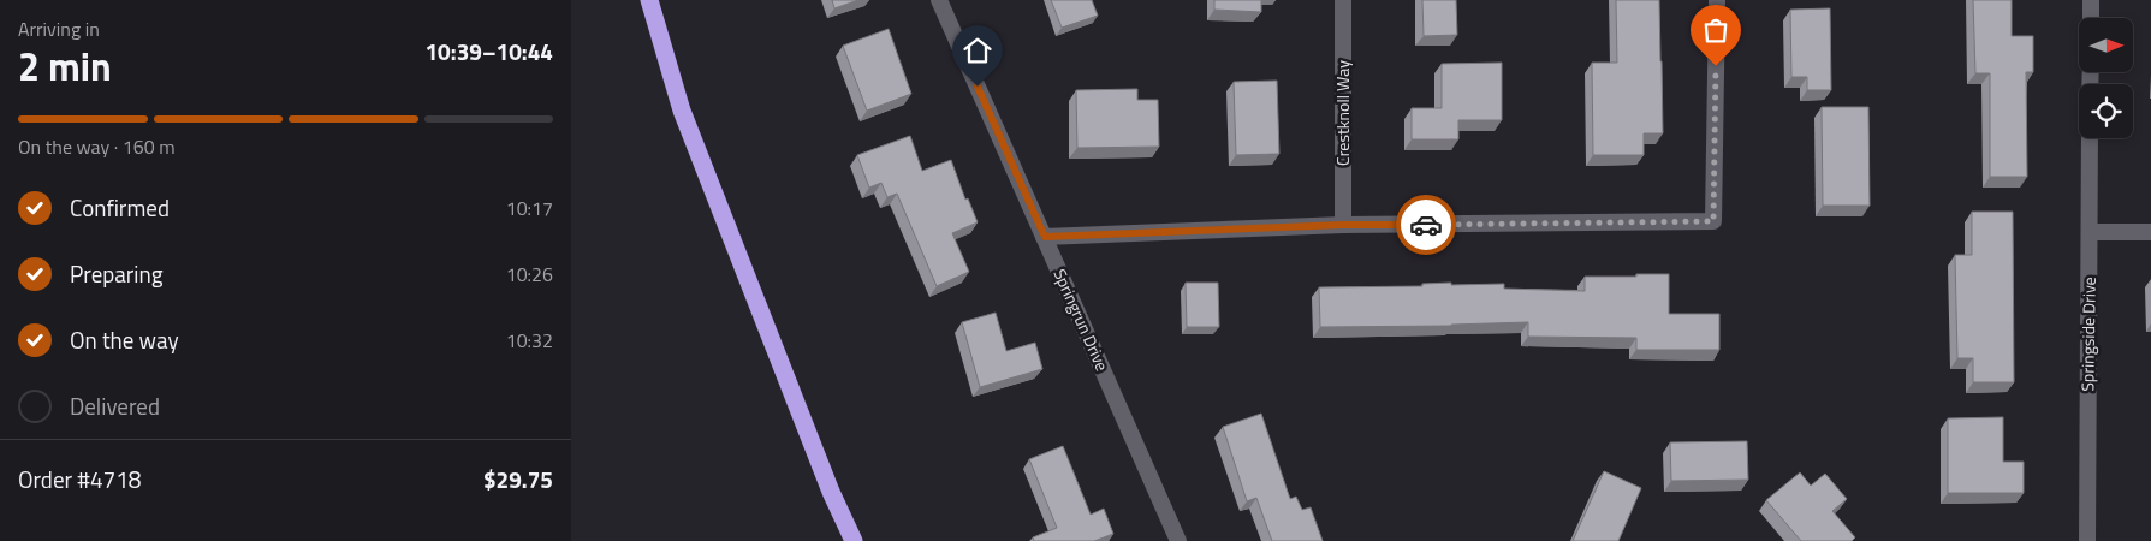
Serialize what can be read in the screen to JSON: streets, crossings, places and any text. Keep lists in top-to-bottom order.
{
  "streets": {
    "street": ["Crestknoll Way", "Springrun Drive", "Springside Drive"]
  },
  "north": "right",
  "page": {
    "heading": ["2 min", "Arriving in", "10:39–10:44"],
    "panel": ["Order #4718", "$29.75"],
    "bar": "On the way · 160 m",
    "list": [
      ["Confirmed", "10:17"],
      ["Preparing", "10:26"],
      ["On the way", "10:32"],
      "Delivered"
    ]
  }
}
